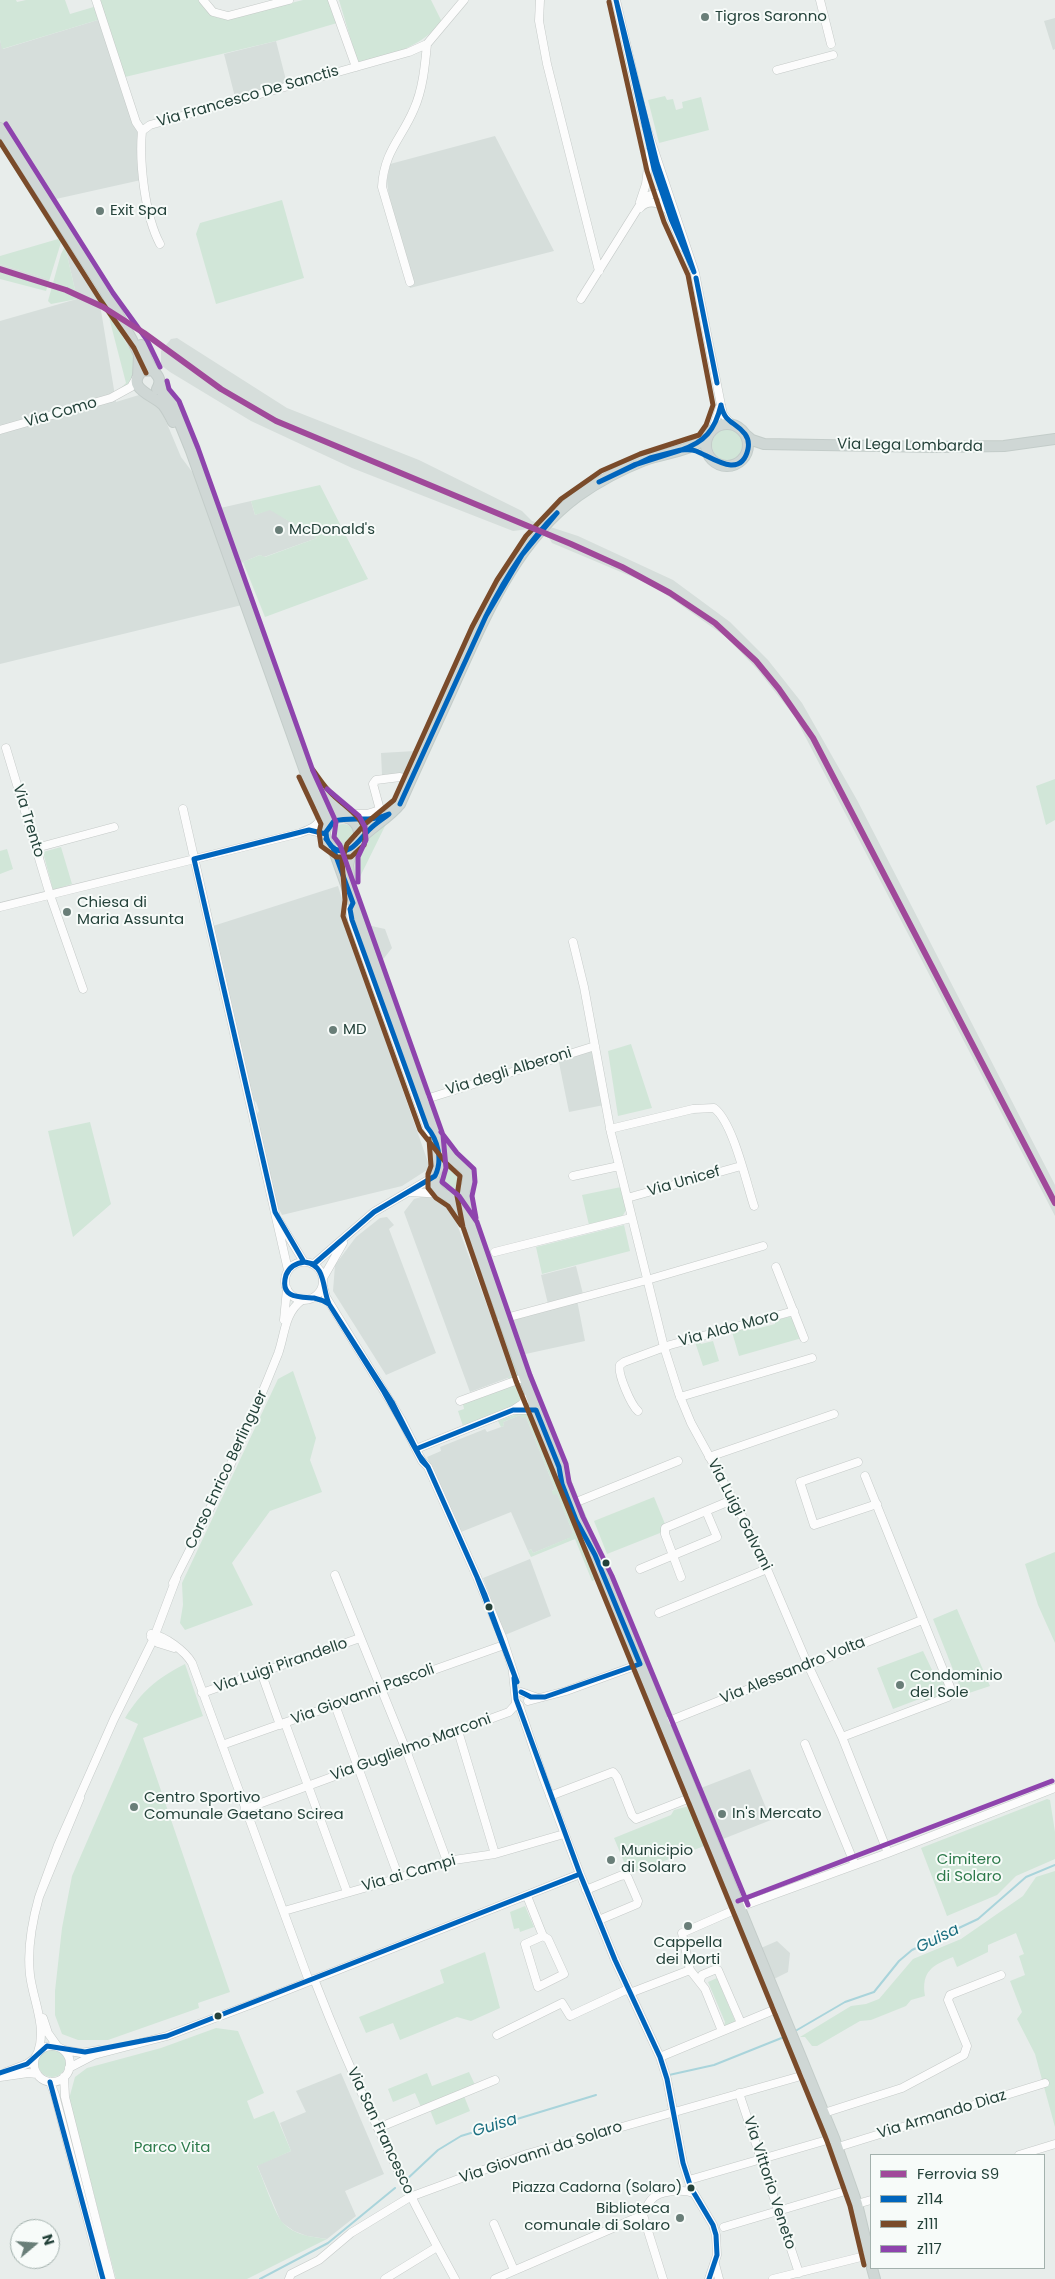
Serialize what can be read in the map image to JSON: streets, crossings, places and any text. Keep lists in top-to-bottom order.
{
  "streets": {
    "main road": ["Via Lega Lombarda"],
    "street": [
      "Via Francesco De Sanctis",
      "Via Como",
      "Via Trento",
      "Via degli Alberoni",
      "Via Unicef",
      "Via Aldo Moro",
      "Corso Enrico Berlinguer",
      "Via Luigi Galvani",
      "Via Luigi Pirandello",
      "Via Alessandro Volta",
      "Via Giovanni Pascoli",
      "Via Guglielmo Marconi",
      "Via ai Campi",
      "Via Armando Diaz",
      "Via San Francesco",
      "Via Giovanni da Solaro",
      "Via Vittorio Veneto"
    ]
  },
  "crossings": [
    ["Via degli Alberoni", "Via Luigi Galvani"],
    ["Via Unicef", "Via Luigi Galvani"],
    ["Via Aldo Moro", "Via Luigi Galvani"],
    ["Corso Enrico Berlinguer", "Via San Francesco"],
    ["Via Luigi Galvani", "Via Alessandro Volta"],
    ["Via Luigi Pirandello", "Via San Francesco"],
    ["Via Giovanni Pascoli", "Via San Francesco"],
    ["Via Guglielmo Marconi", "Via San Francesco"],
    ["Via ai Campi", "Via San Francesco"],
    ["Via Armando Diaz", "Via Vittorio Veneto"],
    ["Via San Francesco", "Via Giovanni da Solaro"],
    ["Via Giovanni da Solaro", "Via Vittorio Veneto"]
  ],
  "water": ["Guisa"],
  "parks": ["Cimitero di Solaro", "Parco Vita"],
  "places": [
    "Tigros Saronno",
    "Exit Spa",
    "McDonald's",
    "Chiesa di Maria Assunta",
    "MD",
    "Condominio del Sole",
    "Centro Sportivo Comunale Gaetano Scirea",
    "In's Mercato",
    "Municipio di Solaro",
    "Cappella dei Morti",
    "Piazza Cadorna (Solaro)",
    "Biblioteca comunale di Solaro"
  ],
  "lines": [
    "transit line z114",
    "transit line z111",
    "transit line z117",
    "rail line S9"
  ],
  "legend": [
    "Ferrovia S9",
    "z114",
    "z111",
    "z117"
  ],
  "north": "right"
}
